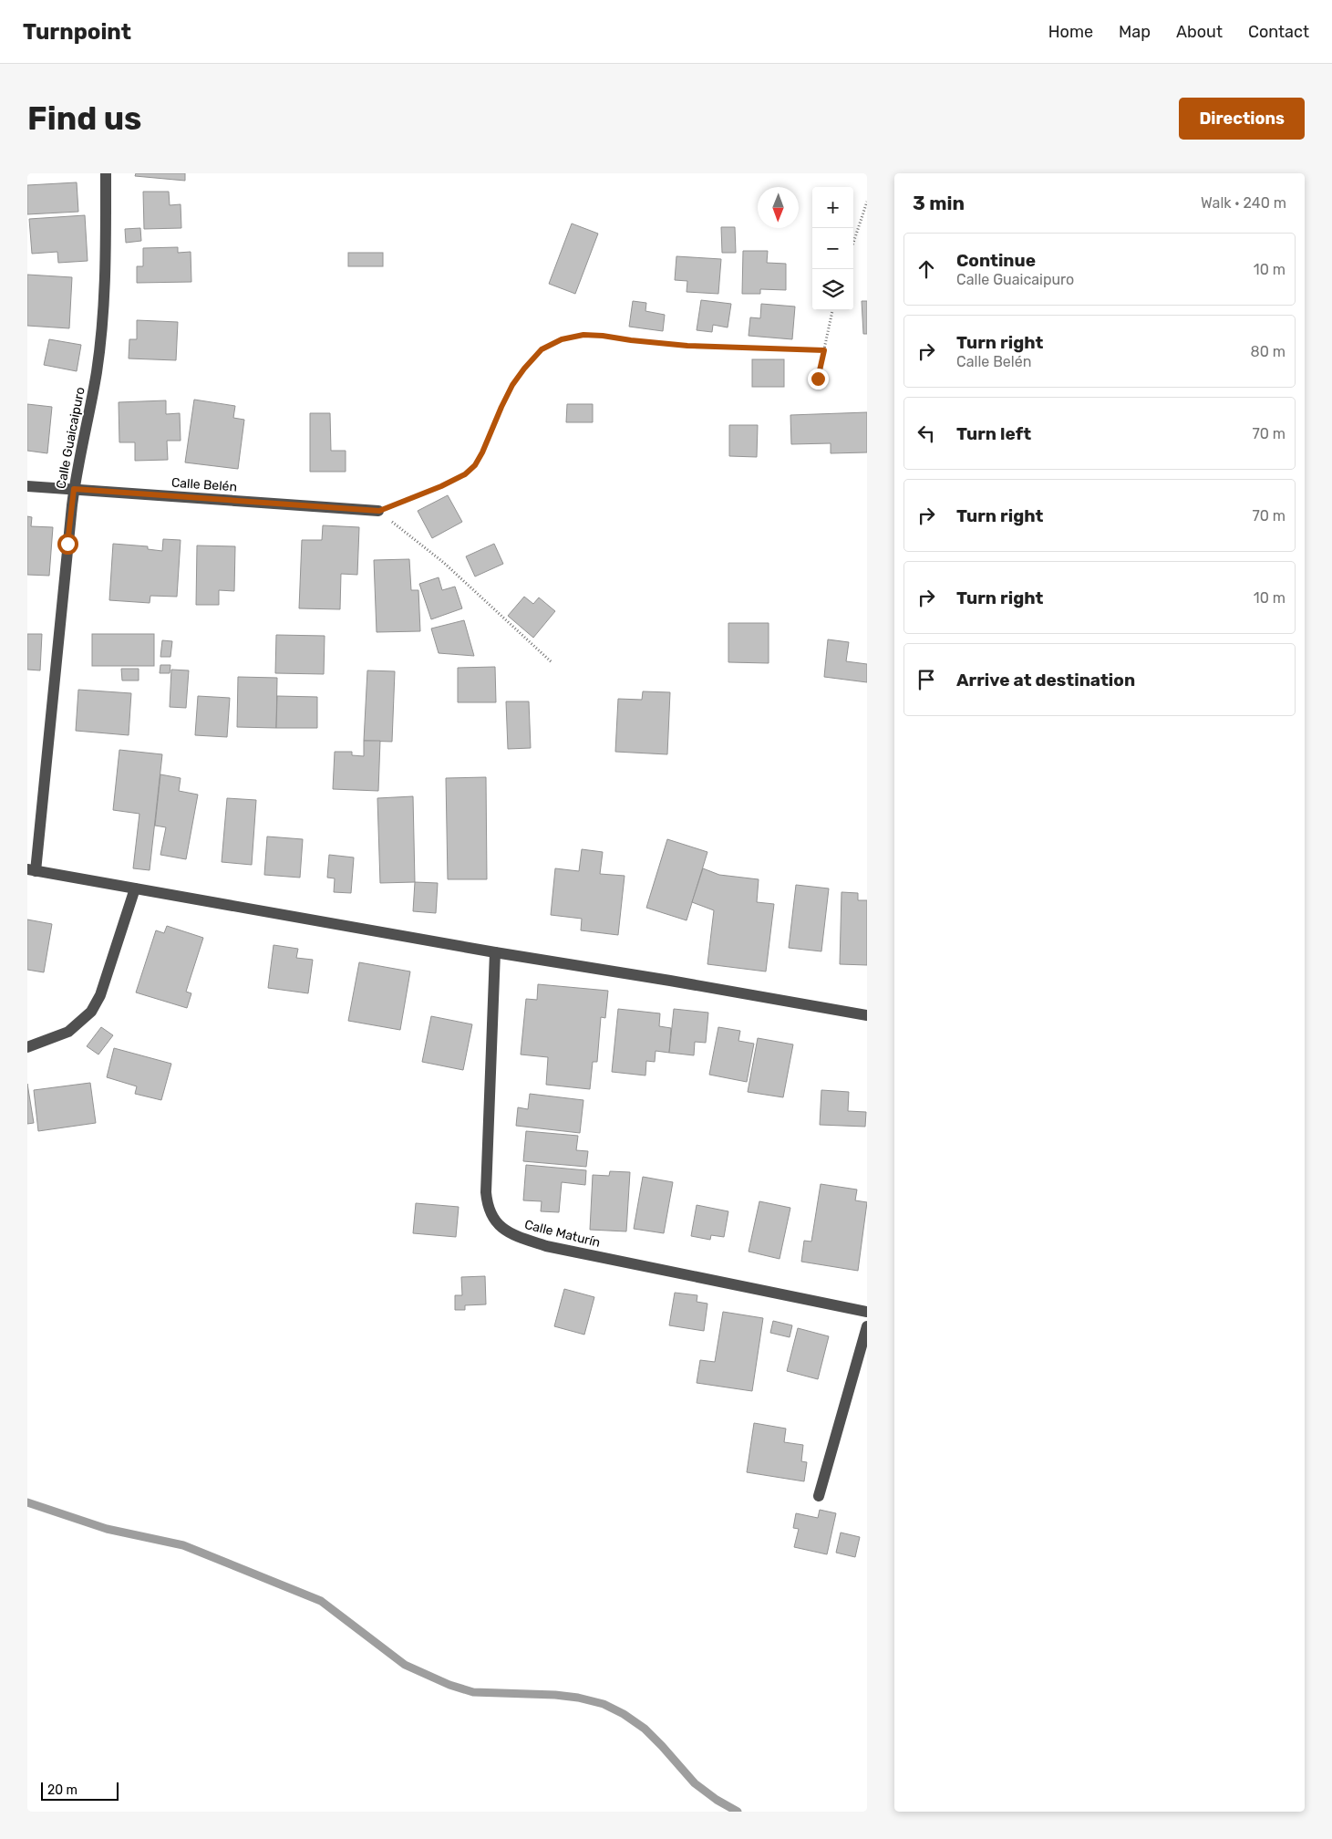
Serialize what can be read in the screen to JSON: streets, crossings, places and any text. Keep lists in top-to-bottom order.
{
  "streets": {
    "street": ["Calle Guaicaipuro", "Calle Belén", "Calle Maturín"]
  },
  "crossings": [
    ["Calle Guaicaipuro", "Calle Belén"]
  ],
  "scale_bar": "20 m",
  "north": "bottom",
  "page": {
    "header": "Turnpoint",
    "nav": [
      "Home",
      "Map",
      "About",
      "Contact"
    ],
    "buttons": "Directions",
    "title": "Find us",
    "heading": ["3 min", "Walk · 240 m"],
    "map_buttons": ["+", "−"],
    "list": [
      ["Continue", "Calle Guaicaipuro", "10 m"],
      ["Turn right", "Calle Belén", "80 m"],
      ["Turn left", "70 m"],
      ["Turn right", "70 m"],
      ["Turn right", "10 m"],
      "Arrive at destination"
    ],
    "scale": "20 m"
  }
}
